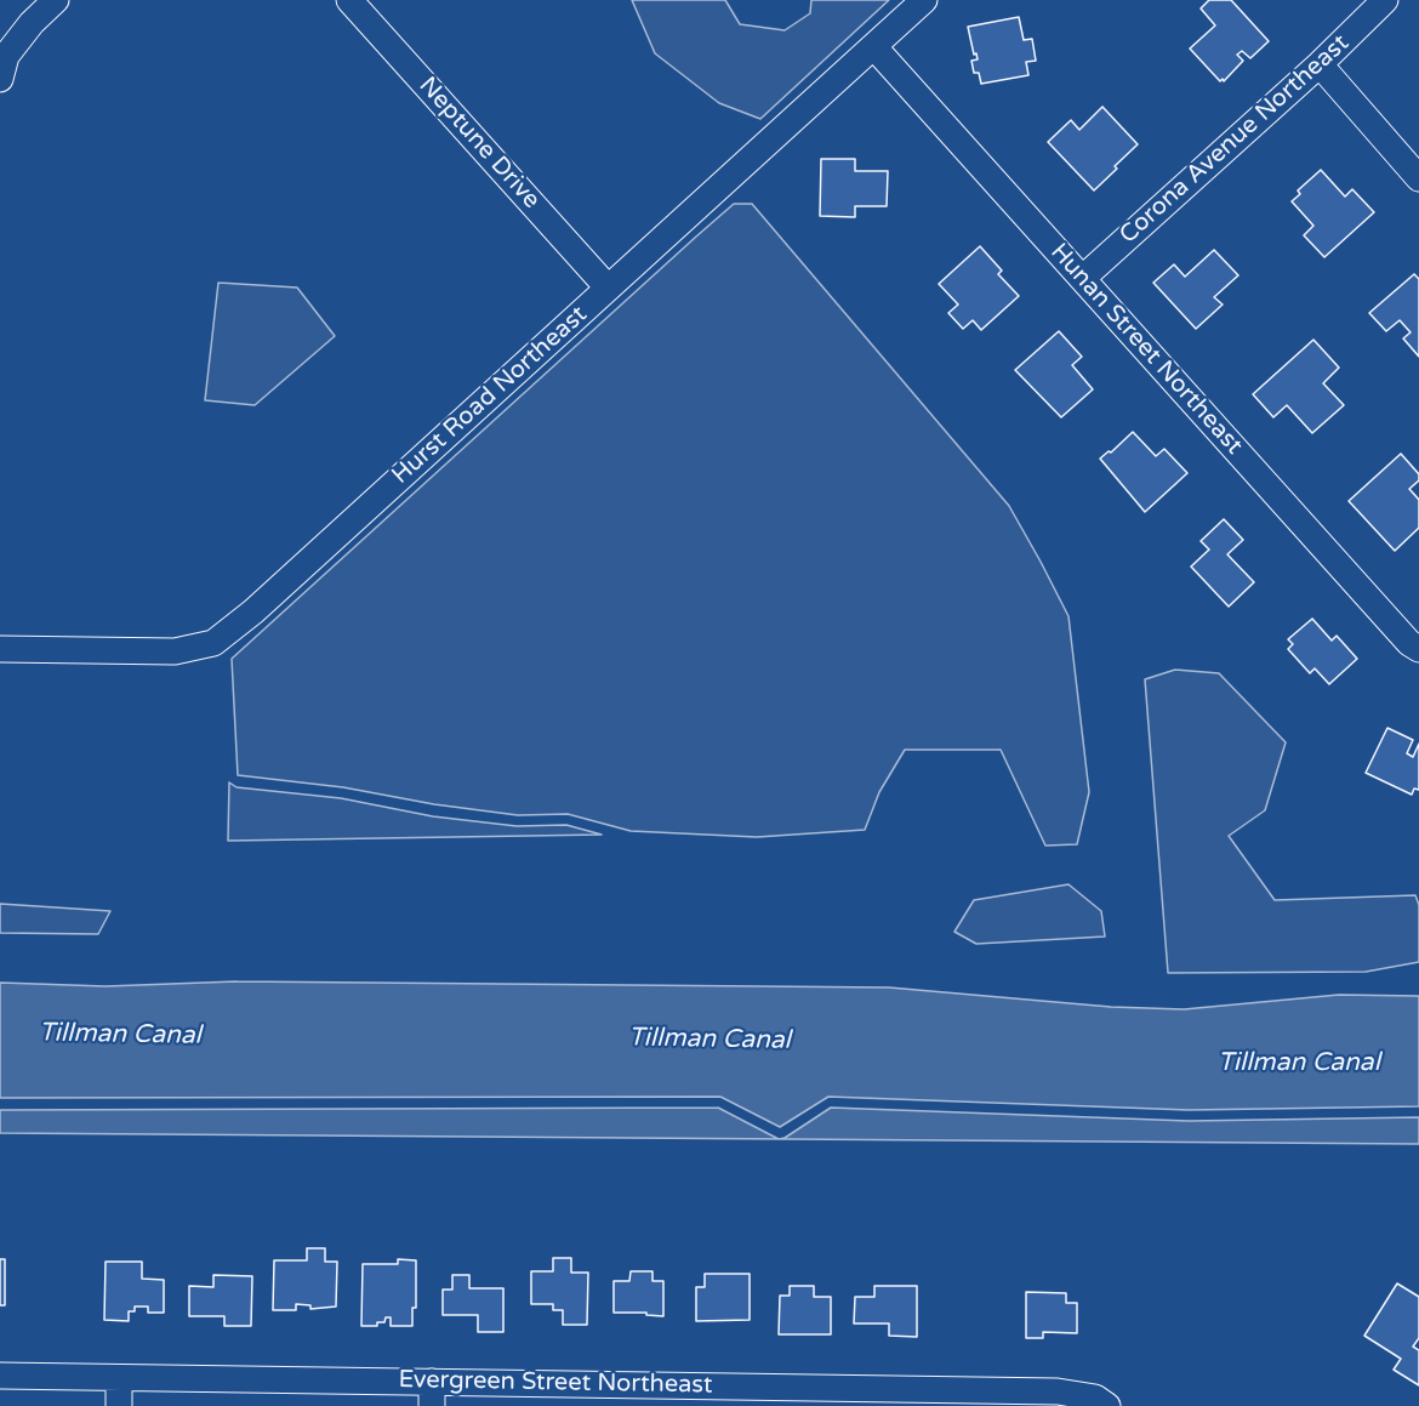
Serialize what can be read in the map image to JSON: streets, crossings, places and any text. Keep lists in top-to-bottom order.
{
  "streets": {
    "street": [
      "Corona Avenue Northeast",
      "Neptune Drive",
      "Hunan Street Northeast",
      "Hurst Road Northeast",
      "Evergreen Street Northeast"
    ]
  },
  "crossings": [
    ["Corona Avenue Northeast", "Hunan Street Northeast"],
    ["Neptune Drive", "Hurst Road Northeast"],
    ["Hunan Street Northeast", "Hurst Road Northeast"]
  ],
  "water": ["Tillman Canal"]
}
